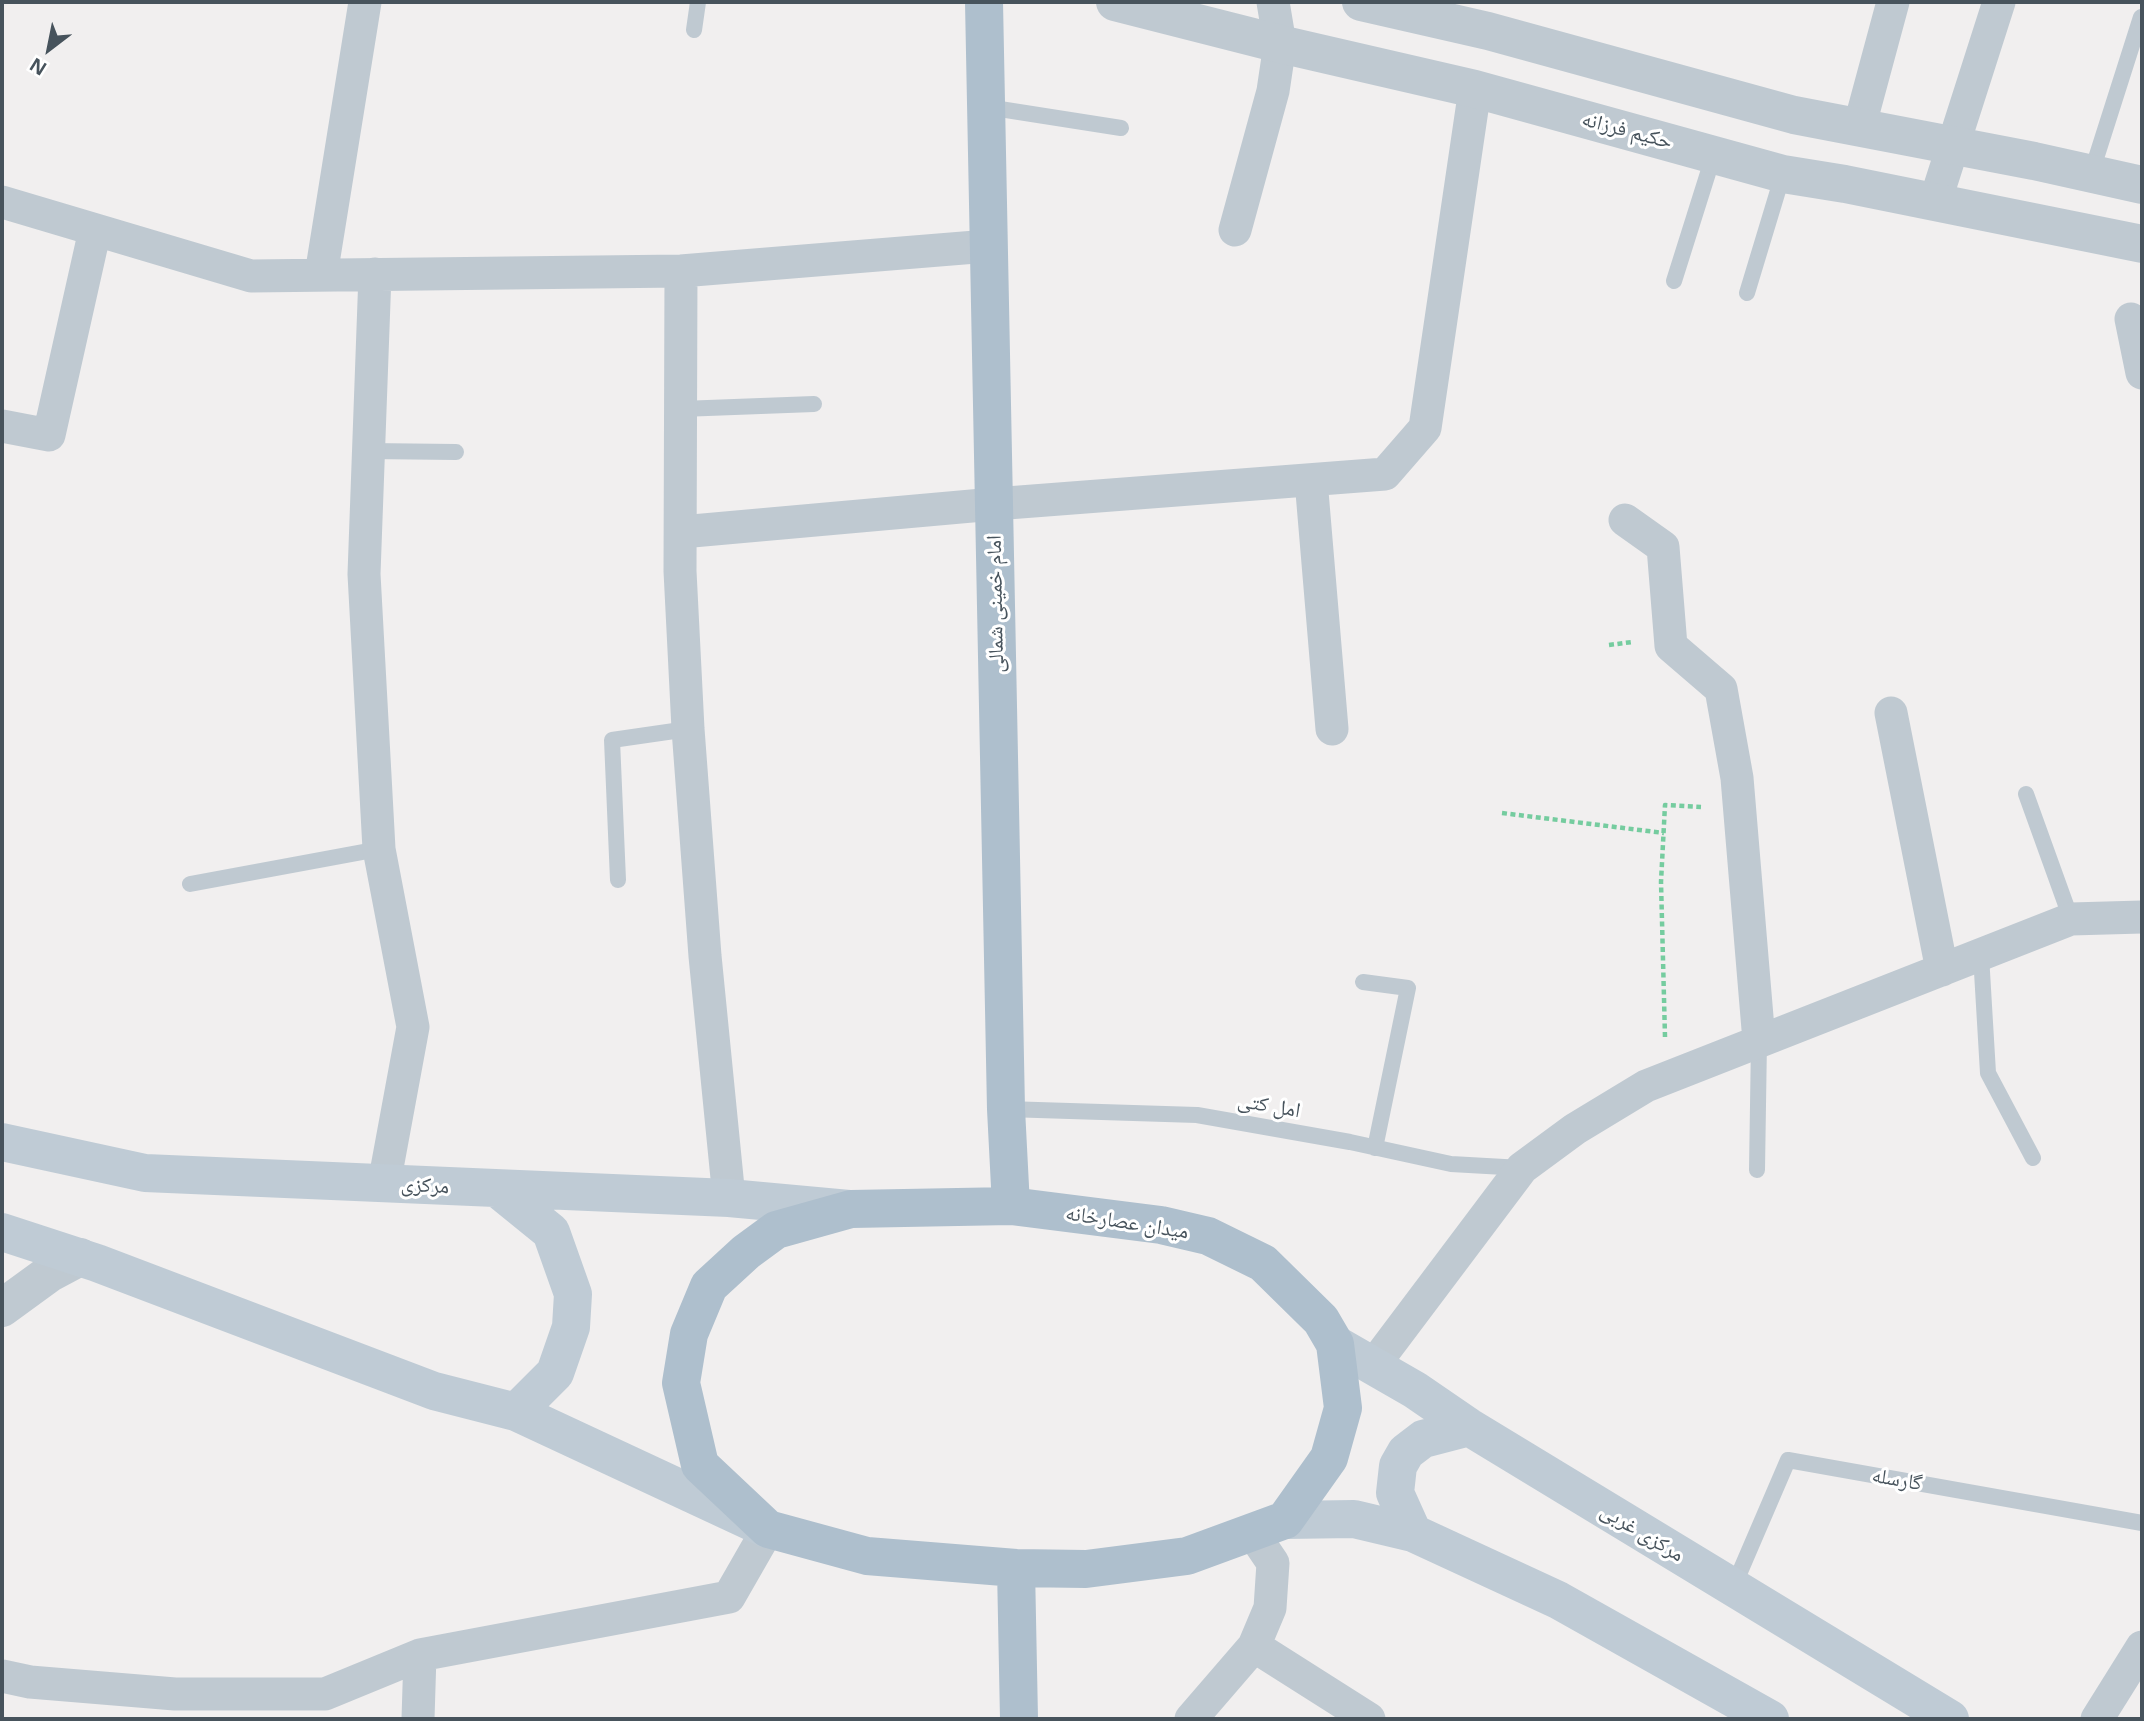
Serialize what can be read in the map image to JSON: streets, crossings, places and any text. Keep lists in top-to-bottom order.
{
  "streets": {
    "main road": [
      "امام خمینی شمالی",
      "مرکزی",
      "میدان عصارخانه",
      "مرکزی غربی"
    ],
    "street": ["حکیم فرزانه"],
    "lane": ["امل کتی", "گارسله"]
  },
  "crossings": [
    ["امام خمینی شمالی", "امل کتی"],
    ["امام خمینی شمالی", "میدان عصارخانه"],
    ["مرکزی", "میدان عصارخانه"],
    ["میدان عصارخانه", "مرکزی غربی"],
    ["گارسله", "مرکزی غربی"]
  ],
  "north": "bottom left"
}
